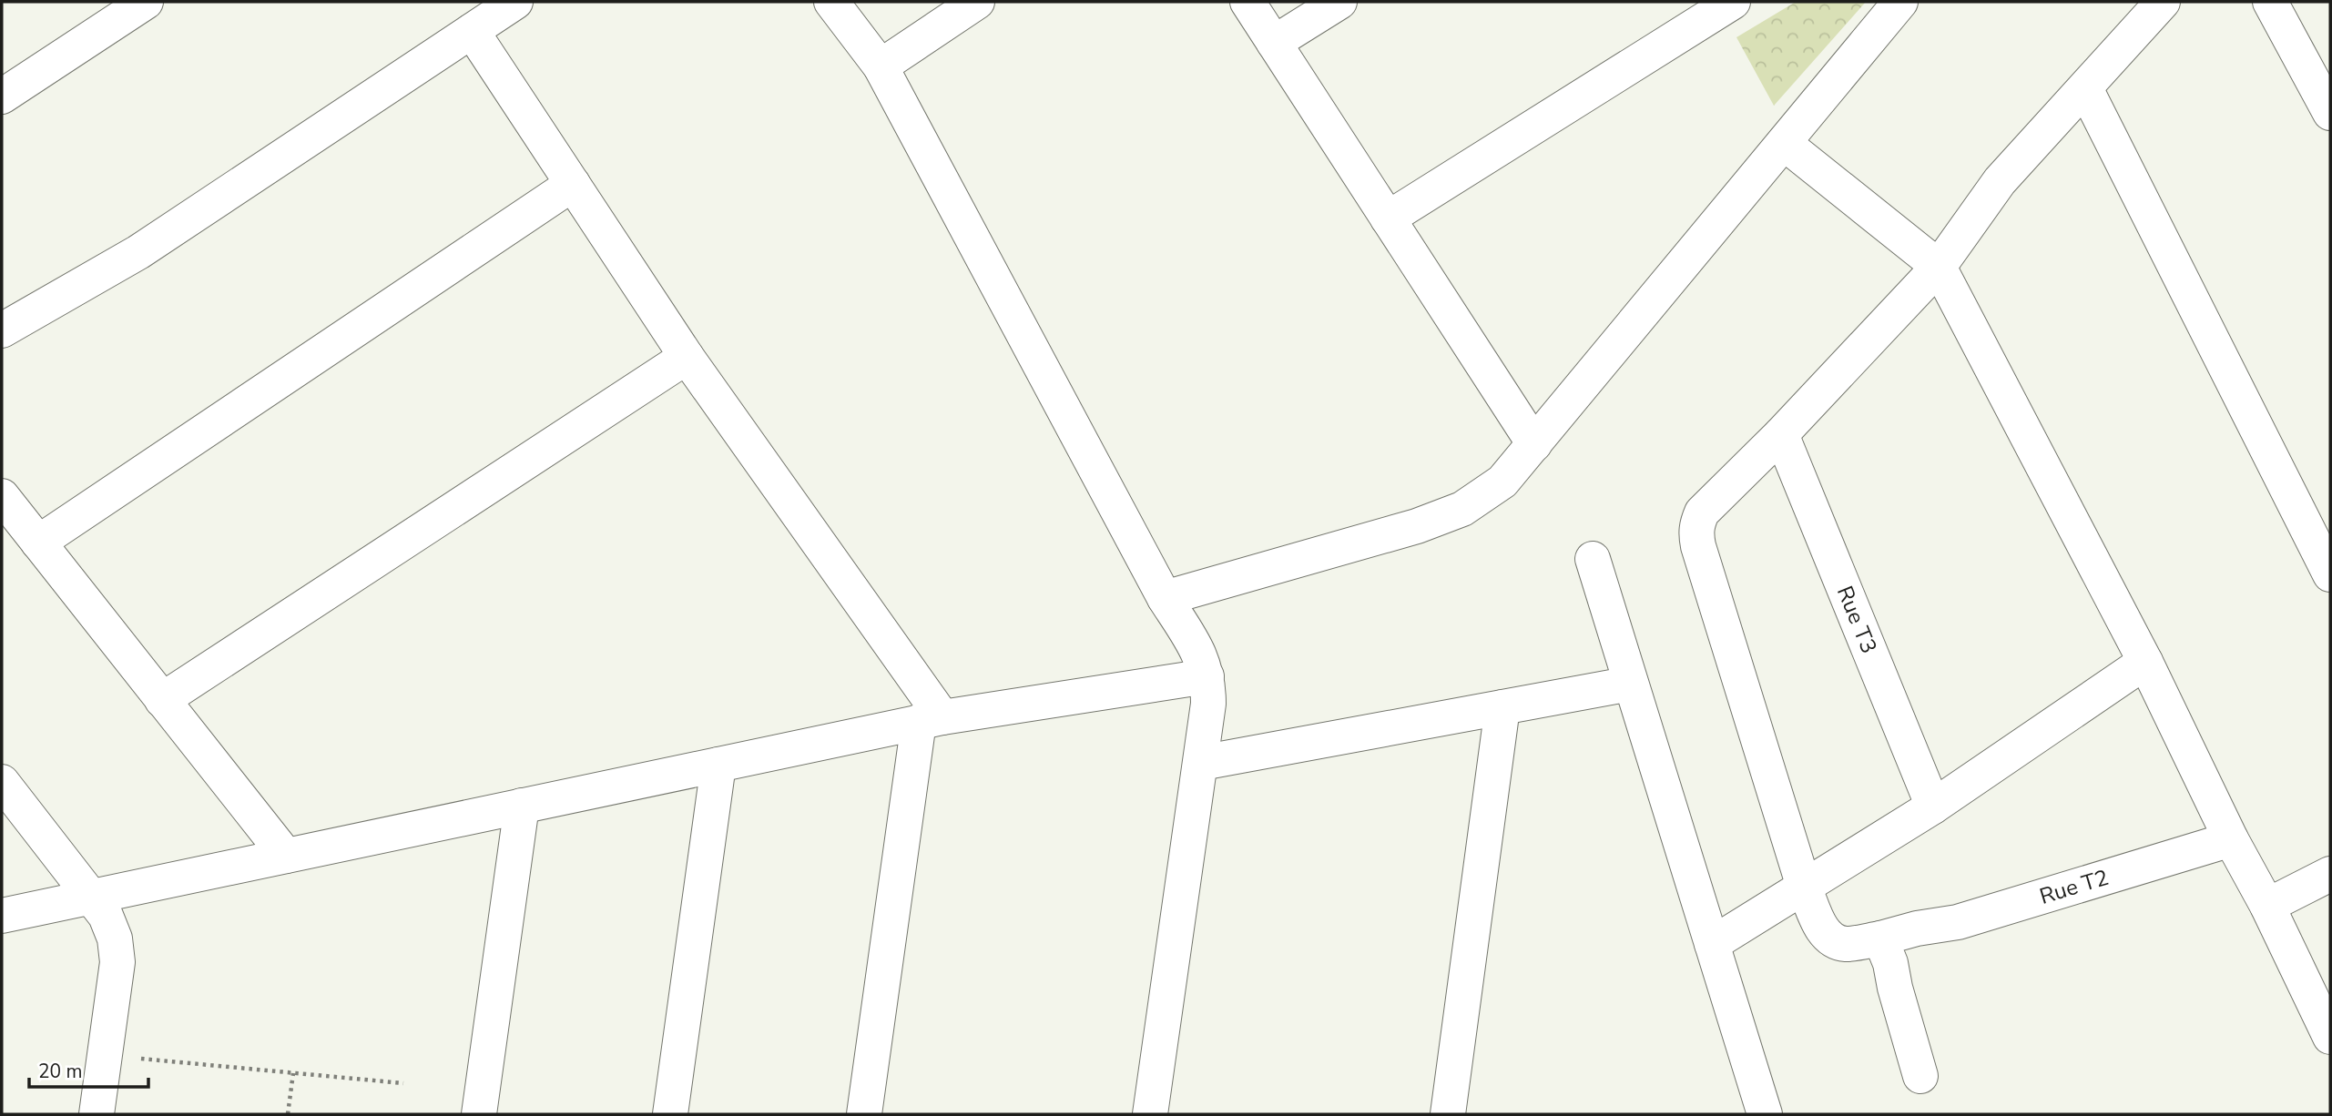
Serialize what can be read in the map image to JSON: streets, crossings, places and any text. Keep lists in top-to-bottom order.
{
  "streets": {
    "street": ["Rue T3", "Rue T2"]
  },
  "scale_bar": "20 m"
}
